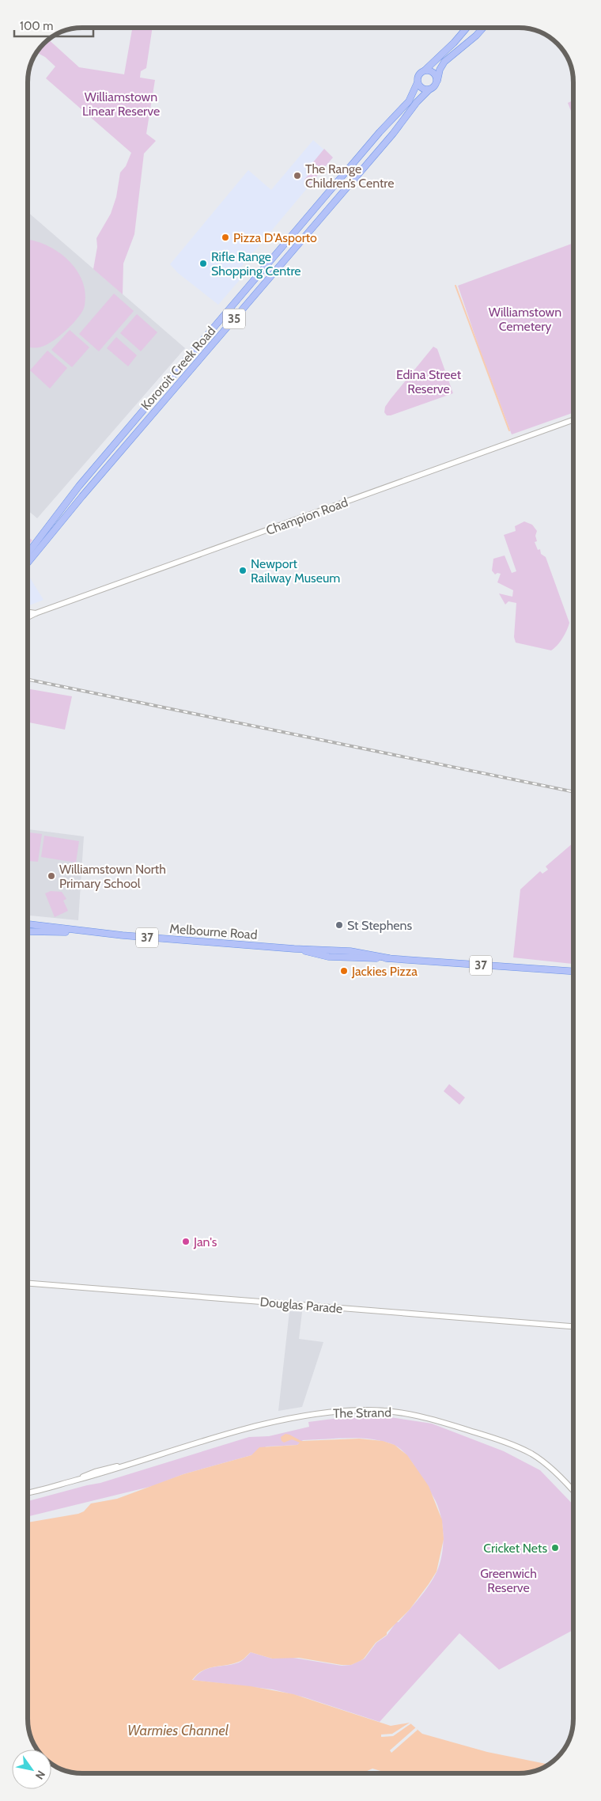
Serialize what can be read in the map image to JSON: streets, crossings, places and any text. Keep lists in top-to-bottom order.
{
  "streets": {
    "main road": [
      "35",
      "Kororoit Creek Road",
      "Melbourne Road",
      "37"
    ],
    "street": ["Champion Road", "Douglas Parade", "The Strand"]
  },
  "crossings": [
    ["35", "Kororoit Creek Road"]
  ],
  "water": ["Warmies Channel"],
  "parks": [
    "Williamstown Linear Reserve",
    "Williamstown Cemetery",
    "Edina Street Reserve",
    "Greenwich Reserve"
  ],
  "places": [
    "The Range Children’s Centre",
    "Pizza D'Asporto",
    "Rifle Range Shopping Centre",
    "Newport Railway Museum",
    "Williamstown North Primary School",
    "St Stephens",
    "Jackies Pizza",
    "Jan's",
    "Cricket Nets"
  ],
  "scale_bar": "100 m",
  "north": "bottom right"
}
